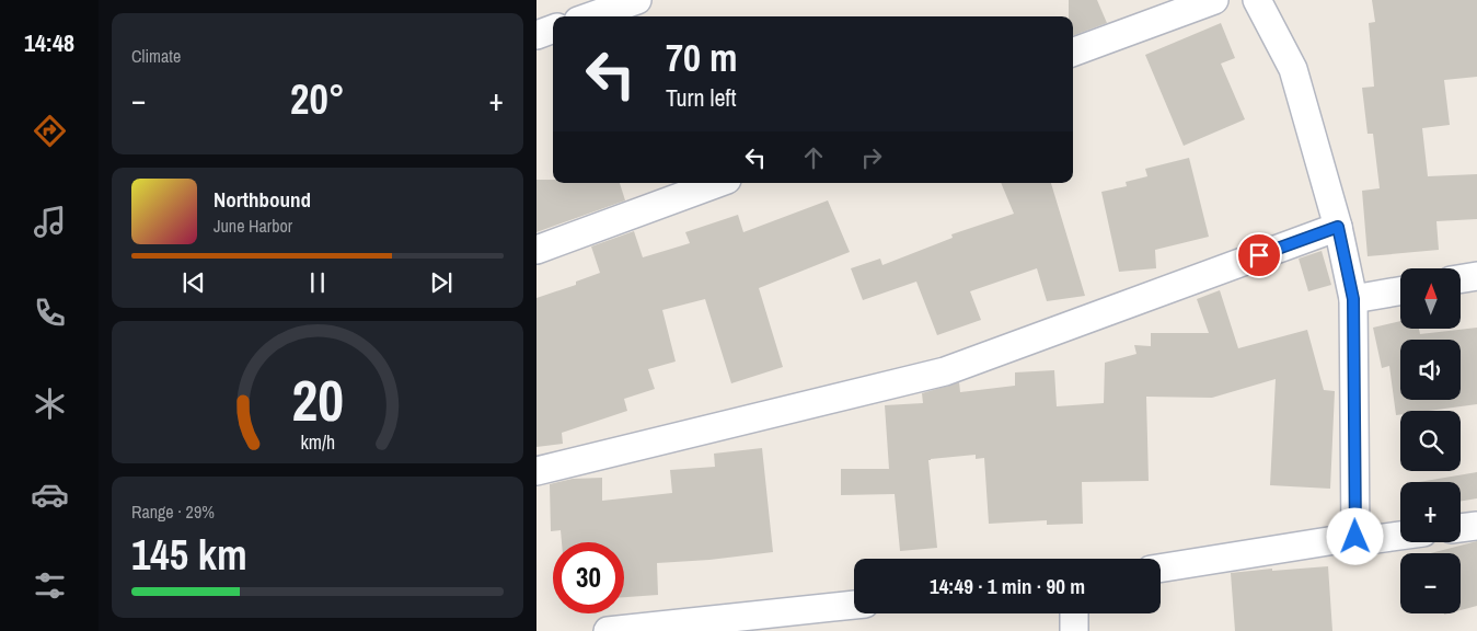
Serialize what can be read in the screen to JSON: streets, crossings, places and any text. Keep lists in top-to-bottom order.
{
  "north": "top",
  "page": {
    "tabs": "14:48",
    "tile": [
      "Climate",
      ["Range · 29%", "145 km"]
    ],
    "turn": ["70 m", "Turn left"],
    "heat": ["−", "20°", "+"],
    "song": ["Northbound", "June Harbor"],
    "map_buttons": ["+", "−"],
    "limit": "30",
    "trip": "14:49 · 1 min · 90 m",
    "gauge": ["20", "km/h"]
  }
}
